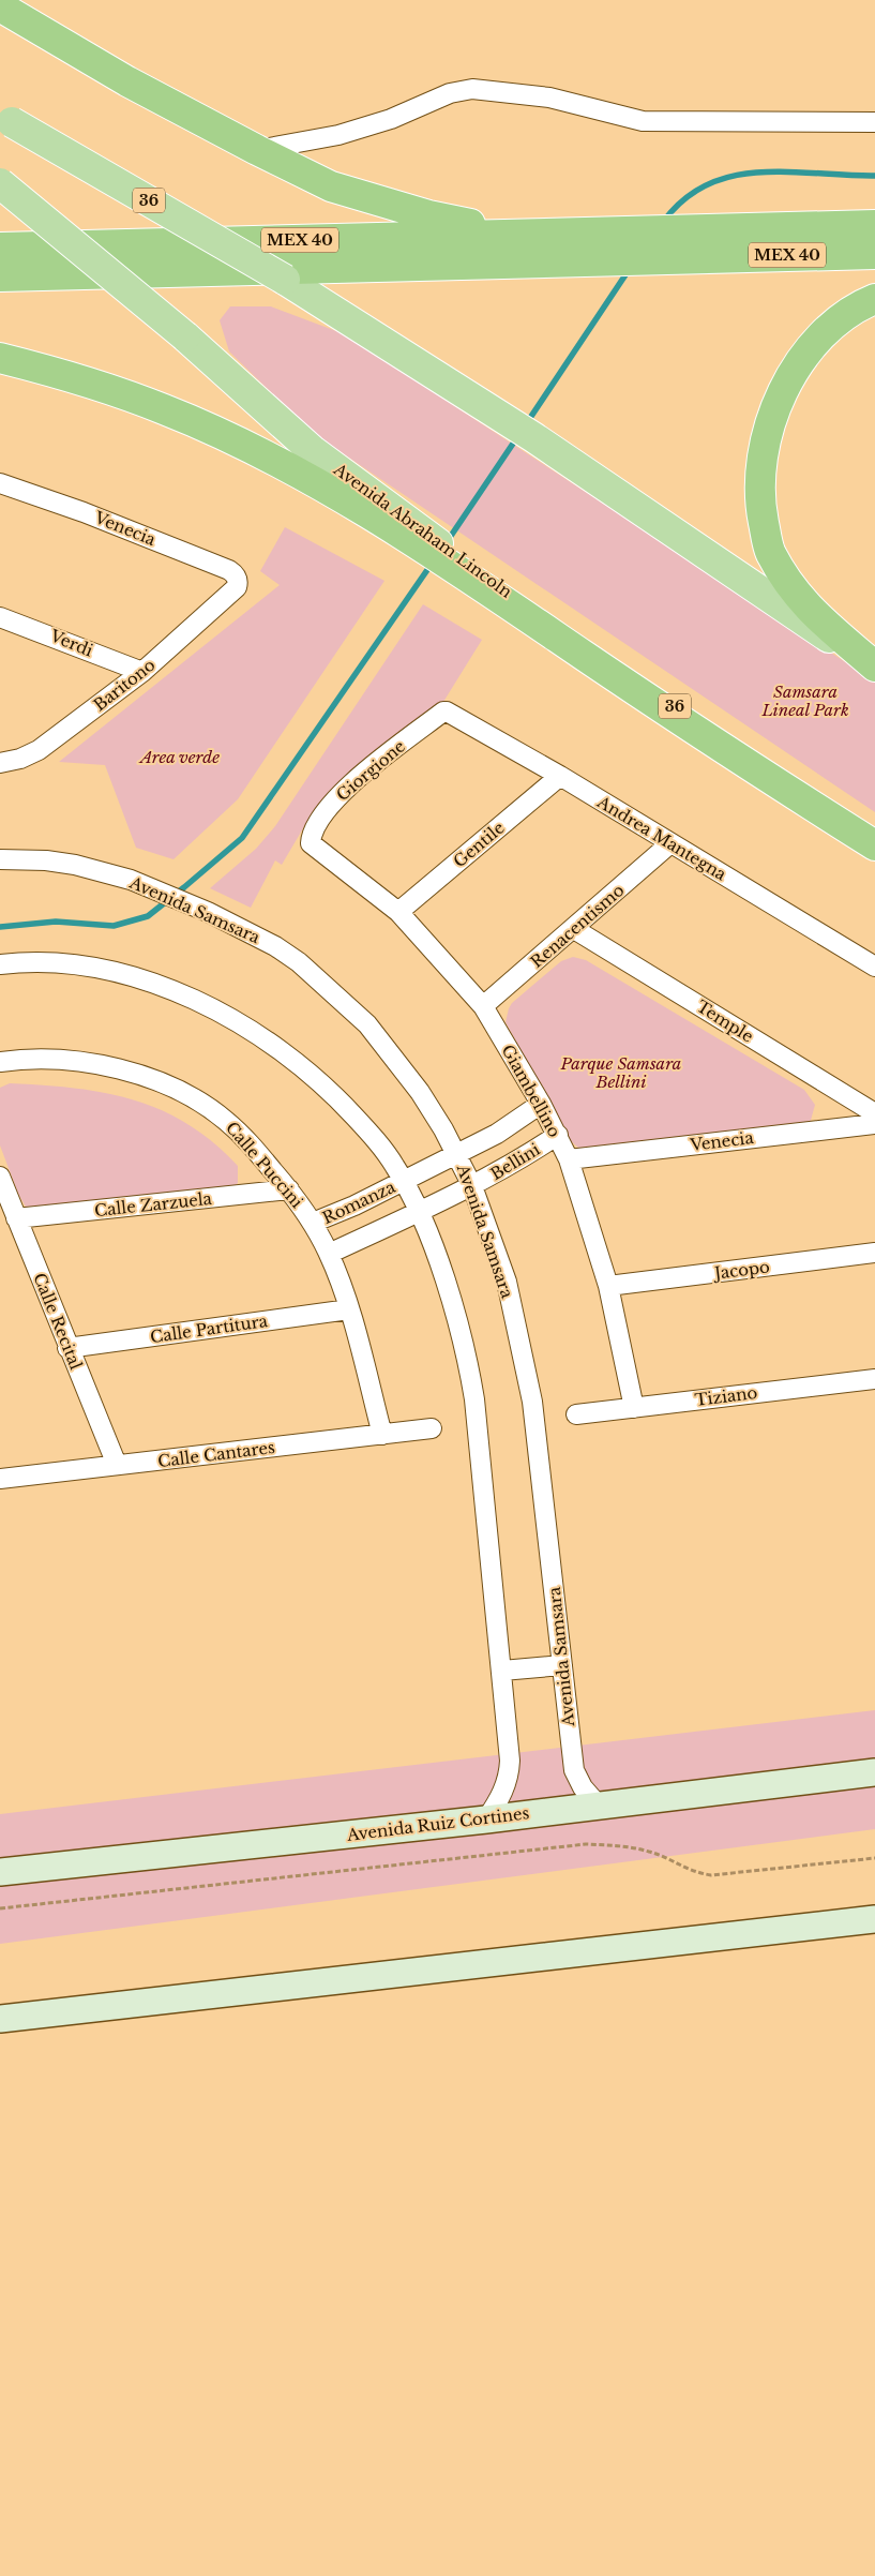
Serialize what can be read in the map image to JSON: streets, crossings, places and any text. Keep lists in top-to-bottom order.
{
  "streets": {
    "highway": ["MEX 40"],
    "main road": ["36", "Avenida Abraham Lincoln", "Avenida Ruiz Cortines"],
    "street": [
      "Venecia",
      "Verdi",
      "Baritono",
      "Giorgione",
      "Andrea Mantegna",
      "Gentile",
      "Avenida Samsara",
      "Renacentismo",
      "Temple",
      "Giambellino",
      "Bellini",
      "Calle Puccini",
      "Romanza",
      "Calle Zarzuela",
      "Jacopo",
      "Calle Recital",
      "Calle Partitura",
      "Tiziano",
      "Calle Cantares"
    ]
  },
  "crossings": [
    ["Venecia", "Baritono"],
    ["Venecia", "Giambellino"],
    ["Verdi", "Baritono"],
    ["Giorgione", "Andrea Mantegna"],
    ["Giorgione", "Giambellino"],
    ["Andrea Mantegna", "Gentile"],
    ["Andrea Mantegna", "Renacentismo"],
    ["Gentile", "Giambellino"],
    ["Avenida Samsara", "Bellini"],
    ["Avenida Samsara", "Avenida Ruiz Cortines"],
    ["Renacentismo", "Temple"],
    ["Renacentismo", "Giambellino"],
    ["Giambellino", "Bellini"],
    ["Giambellino", "Jacopo"],
    ["Giambellino", "Tiziano"],
    ["Bellini", "Romanza"],
    ["Calle Puccini", "Romanza"],
    ["Calle Puccini", "Calle Zarzuela"],
    ["Calle Puccini", "Calle Partitura"],
    ["Calle Puccini", "Calle Cantares"],
    ["Calle Zarzuela", "Calle Recital"],
    ["Calle Recital", "Calle Partitura"],
    ["Calle Recital", "Calle Cantares"]
  ],
  "parks": ["Samsara Lineal Park", "Area verde", "Parque Samsara Bellini"]
}
